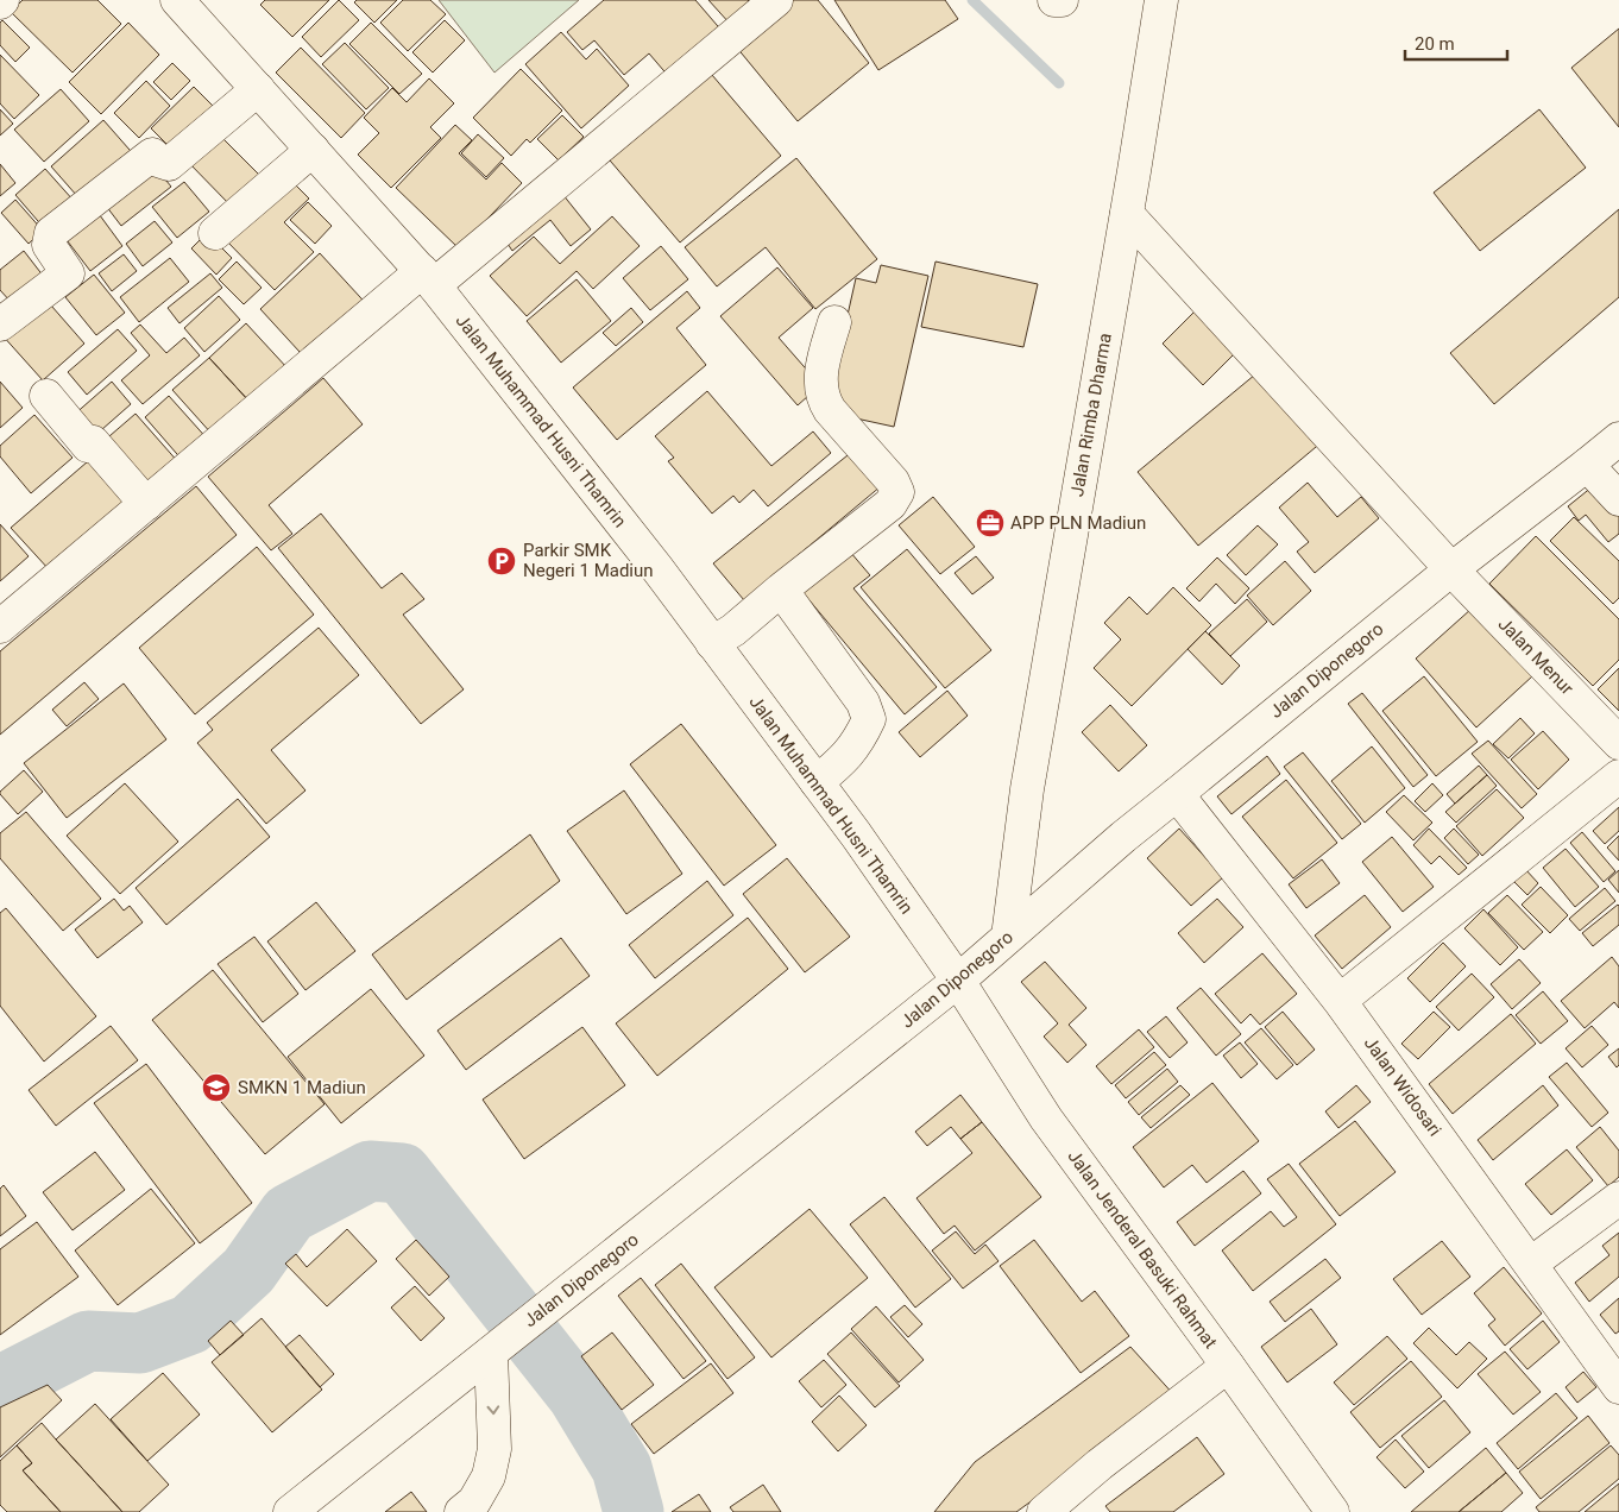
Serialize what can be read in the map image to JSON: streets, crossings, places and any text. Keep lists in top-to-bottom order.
{
  "streets": {
    "main road": [
      "Jalan Rimba Dharma",
      "Jalan Muhammad Husni Thamrin",
      "Jalan Menur",
      "Jalan Diponegoro",
      "Jalan Widosari",
      "Jalan Jenderal Basuki Rahmat"
    ]
  },
  "crossings": [
    ["Jalan Rimba Dharma", "Jalan Menur"],
    ["Jalan Rimba Dharma", "Jalan Diponegoro"],
    ["Jalan Muhammad Husni Thamrin", "Jalan Diponegoro"],
    ["Jalan Muhammad Husni Thamrin", "Jalan Jenderal Basuki Rahmat"],
    ["Jalan Menur", "Jalan Diponegoro"],
    ["Jalan Diponegoro", "Jalan Widosari"],
    ["Jalan Diponegoro", "Jalan Jenderal Basuki Rahmat"]
  ],
  "places": {
    "office": ["APP PLN Madiun"],
    "parking": ["Parkir SMK Negeri 1 Madiun"],
    "school or university": ["SMKN 1 Madiun"]
  },
  "scale_bar": "20 m"
}
